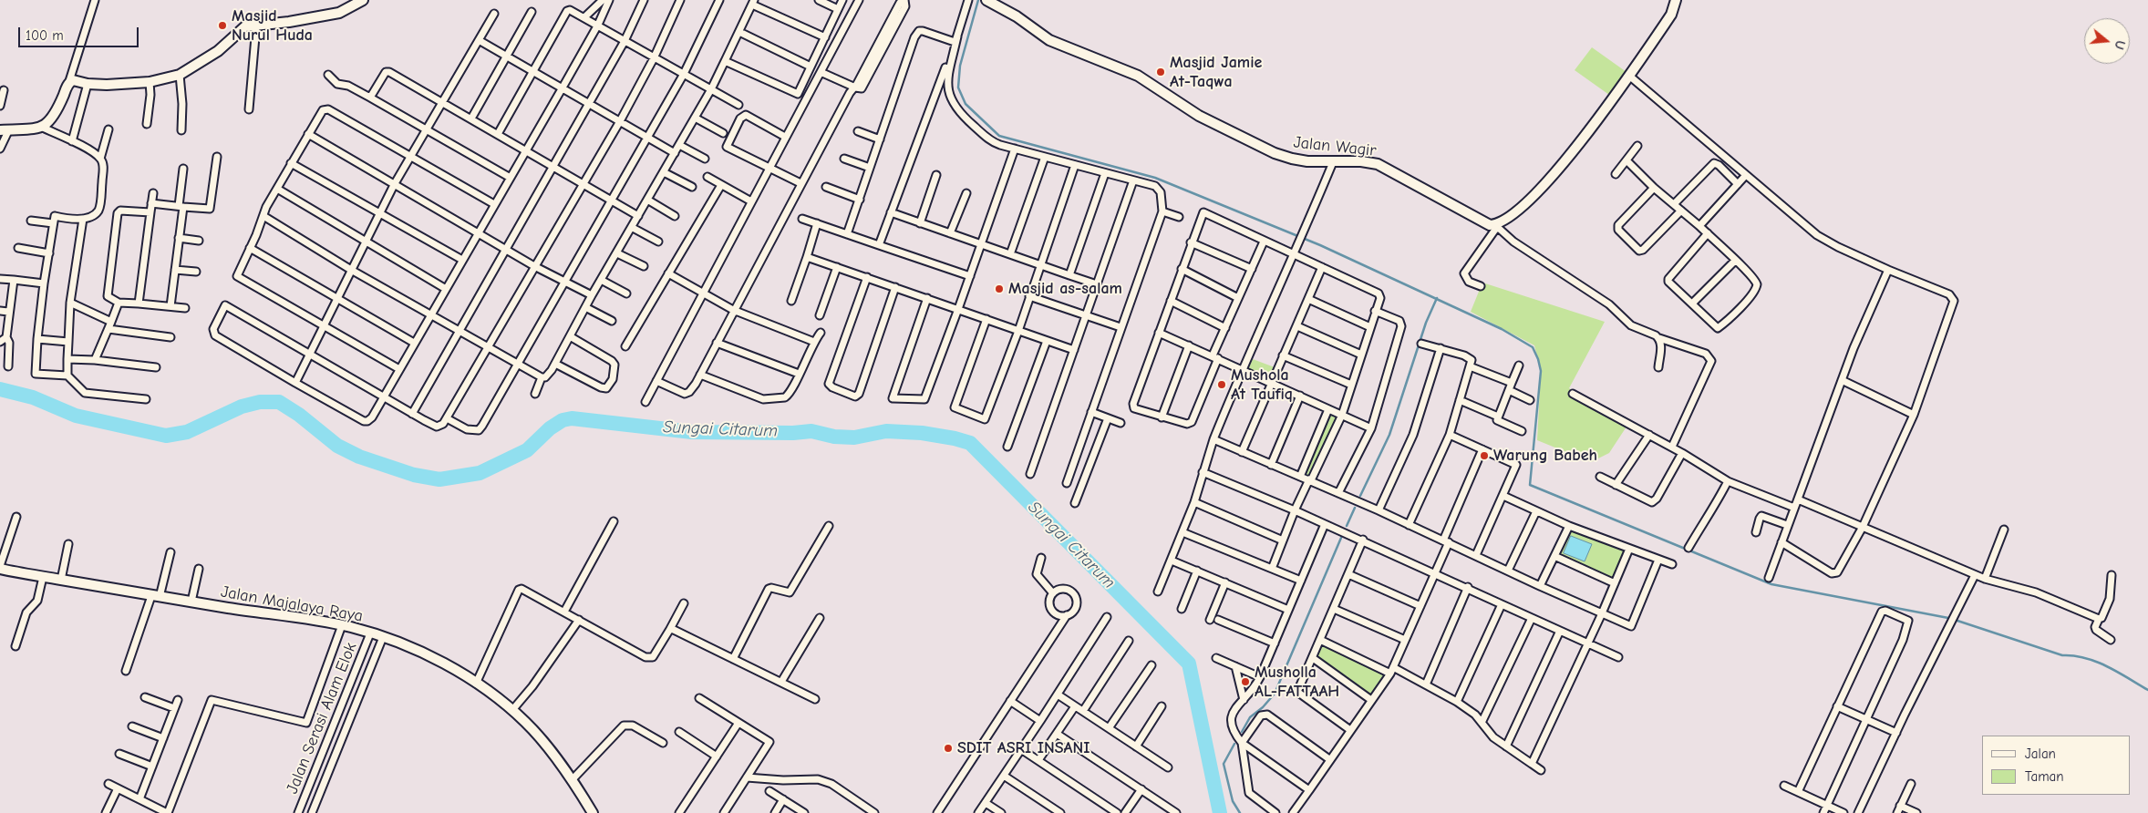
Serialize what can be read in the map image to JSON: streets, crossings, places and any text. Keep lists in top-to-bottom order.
{
  "streets": {
    "street": ["Jalan Wagir", "Jalan Majalaya Raya", "Jalan Serasi Alam Elok"]
  },
  "crossings": [
    ["Jalan Majalaya Raya", "Jalan Serasi Alam Elok"]
  ],
  "water": ["Sungai Citarum"],
  "places": [
    "Masjid Nurul Huda",
    "Masjid Jamie At-Taqwa",
    "Masjid as-salam",
    "Mushola At Taufiq",
    "Warung Babeh",
    "Musholla AL-FATTAAH",
    "SDIT ASRI INSANI"
  ],
  "legend": ["Jalan", "Taman"],
  "scale_bar": "100 m",
  "north": "right"
}
